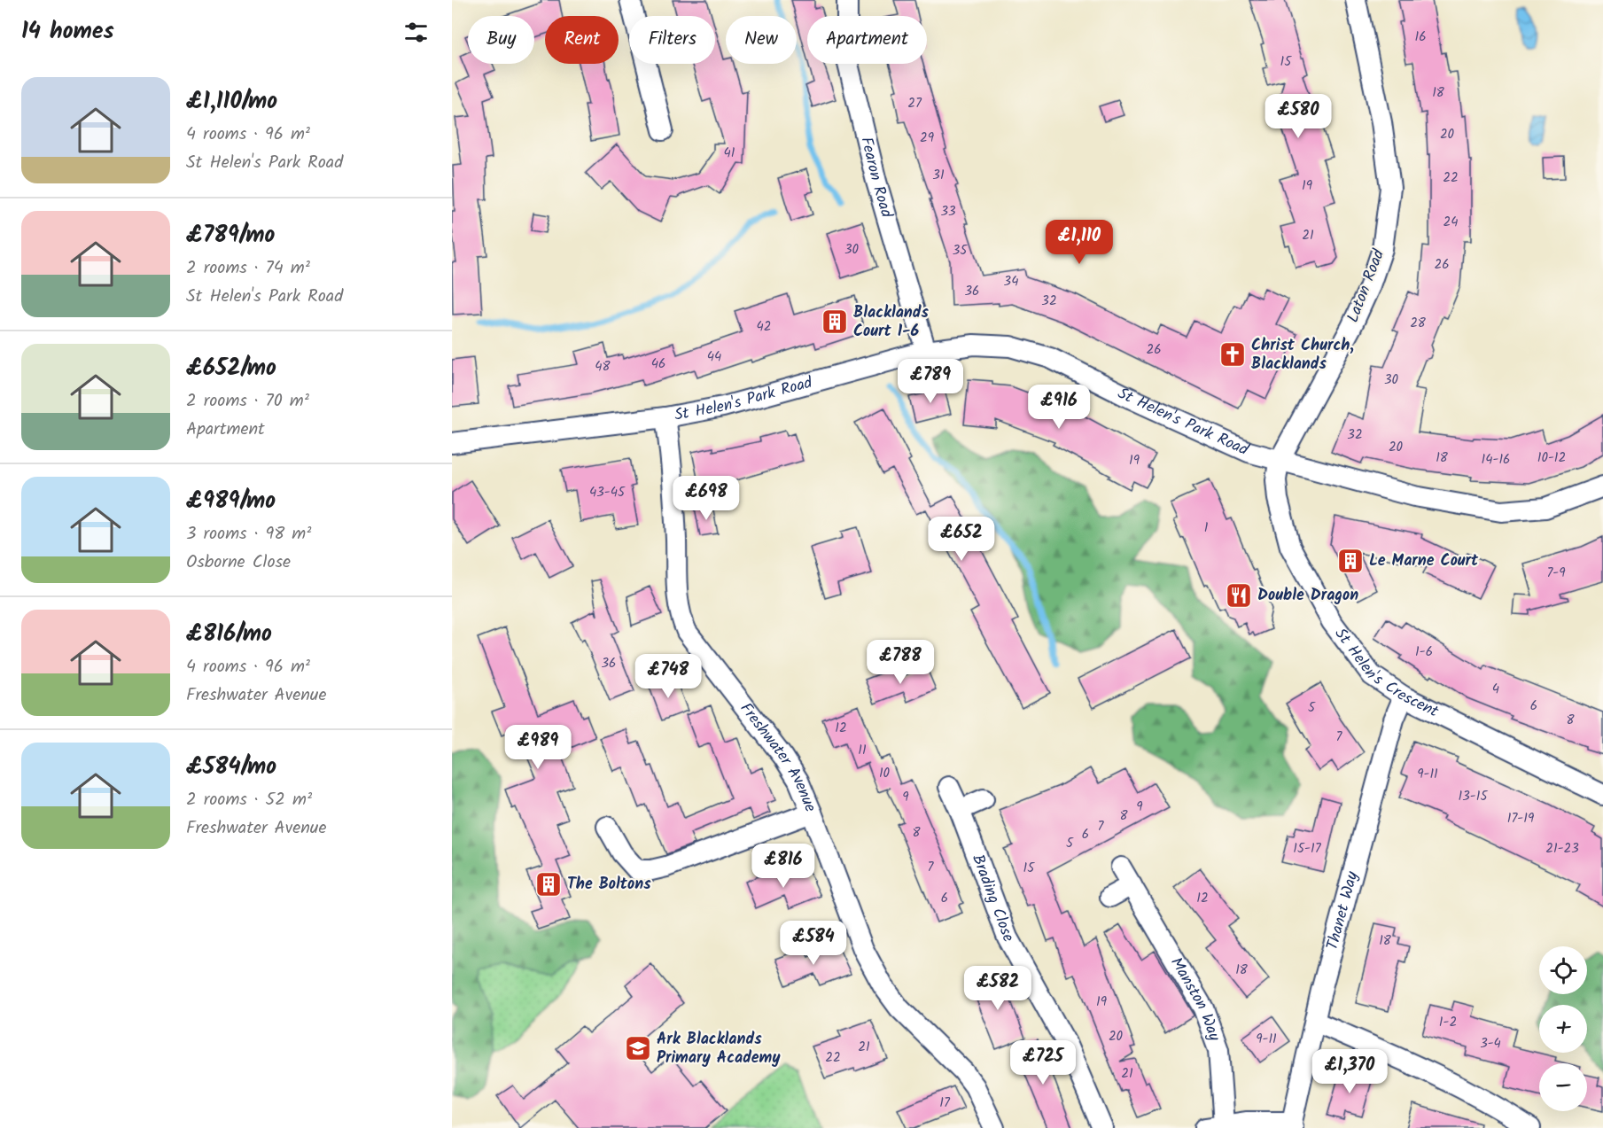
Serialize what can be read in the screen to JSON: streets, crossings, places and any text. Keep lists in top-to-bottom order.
{
  "streets": {
    "street": [
      "Fearon Road",
      "Laton Road",
      "St Helen's Park Road",
      "St Helen's Crescent",
      "Freshwater Avenue",
      "Brading Close",
      "Thanet Way",
      "Manston Way"
    ]
  },
  "crossings": [
    ["Fearon Road", "St Helen's Park Road"],
    ["Laton Road", "St Helen's Park Road"],
    ["Laton Road", "St Helen's Crescent"],
    ["St Helen's Park Road", "St Helen's Crescent"],
    ["St Helen's Park Road", "Freshwater Avenue"],
    ["St Helen's Crescent", "Thanet Way"]
  ],
  "places": {
    "building": ["Blacklands Court 1-6", "Le Marne Court", "The Boltons"],
    "church": ["Christ Church, Blacklands"],
    "restaurant": ["Double Dragon"],
    "school or university": ["Ark Blacklands Primary Academy"]
  },
  "house_numbers": [
    "16",
    "15",
    "18",
    "27",
    "20",
    "29",
    "41",
    "31",
    "22",
    "19",
    "33",
    "24",
    "21",
    "30",
    "35",
    "26",
    "34",
    "36",
    "32",
    "28",
    "42",
    "26",
    "44",
    "46",
    "48",
    "30",
    "32",
    "20",
    "18",
    "10-12",
    "14-16",
    "19",
    "43-45",
    "1",
    "7-9",
    "1-6",
    "36",
    "4",
    "6",
    "5",
    "8",
    "12",
    "7",
    "11",
    "10",
    "9-11",
    "13-15",
    "9",
    "9",
    "8",
    "17-19",
    "7",
    "8",
    "6",
    "5",
    "15-17",
    "21-23",
    "7",
    "15",
    "6",
    "12",
    "18",
    "18",
    "19",
    "1-2",
    "20",
    "9-11",
    "3-4",
    "21",
    "22",
    "21",
    "17"
  ],
  "page": {
    "heading": "14 homes",
    "chip": [
      "Buy",
      "Rent",
      "Filters",
      "New",
      "Apartment"
    ],
    "list": [
      {
        "name": "£1,110/mo",
        "note": "4 rooms · 96 m² · St Helen's Park Road"
      },
      {
        "name": "£789/mo",
        "note": "2 rooms · 74 m² · St Helen's Park Road"
      },
      {
        "name": "£652/mo",
        "note": "2 rooms · 70 m² · Apartment"
      },
      {
        "name": "£989/mo",
        "note": "3 rooms · 98 m² · Osborne Close"
      },
      {
        "name": "£816/mo",
        "note": "4 rooms · 96 m² · Freshwater Avenue"
      },
      {
        "name": "£584/mo",
        "note": "2 rooms · 52 m² · Freshwater Avenue"
      }
    ],
    "price": [
      "£580",
      "£1,110",
      "£789",
      "£916",
      "£698",
      "£652",
      "£788",
      "£748",
      "£989",
      "£816",
      "£584",
      "£582",
      "£725",
      "£1,370"
    ],
    "map_buttons": ["+", "−"]
  }
}
